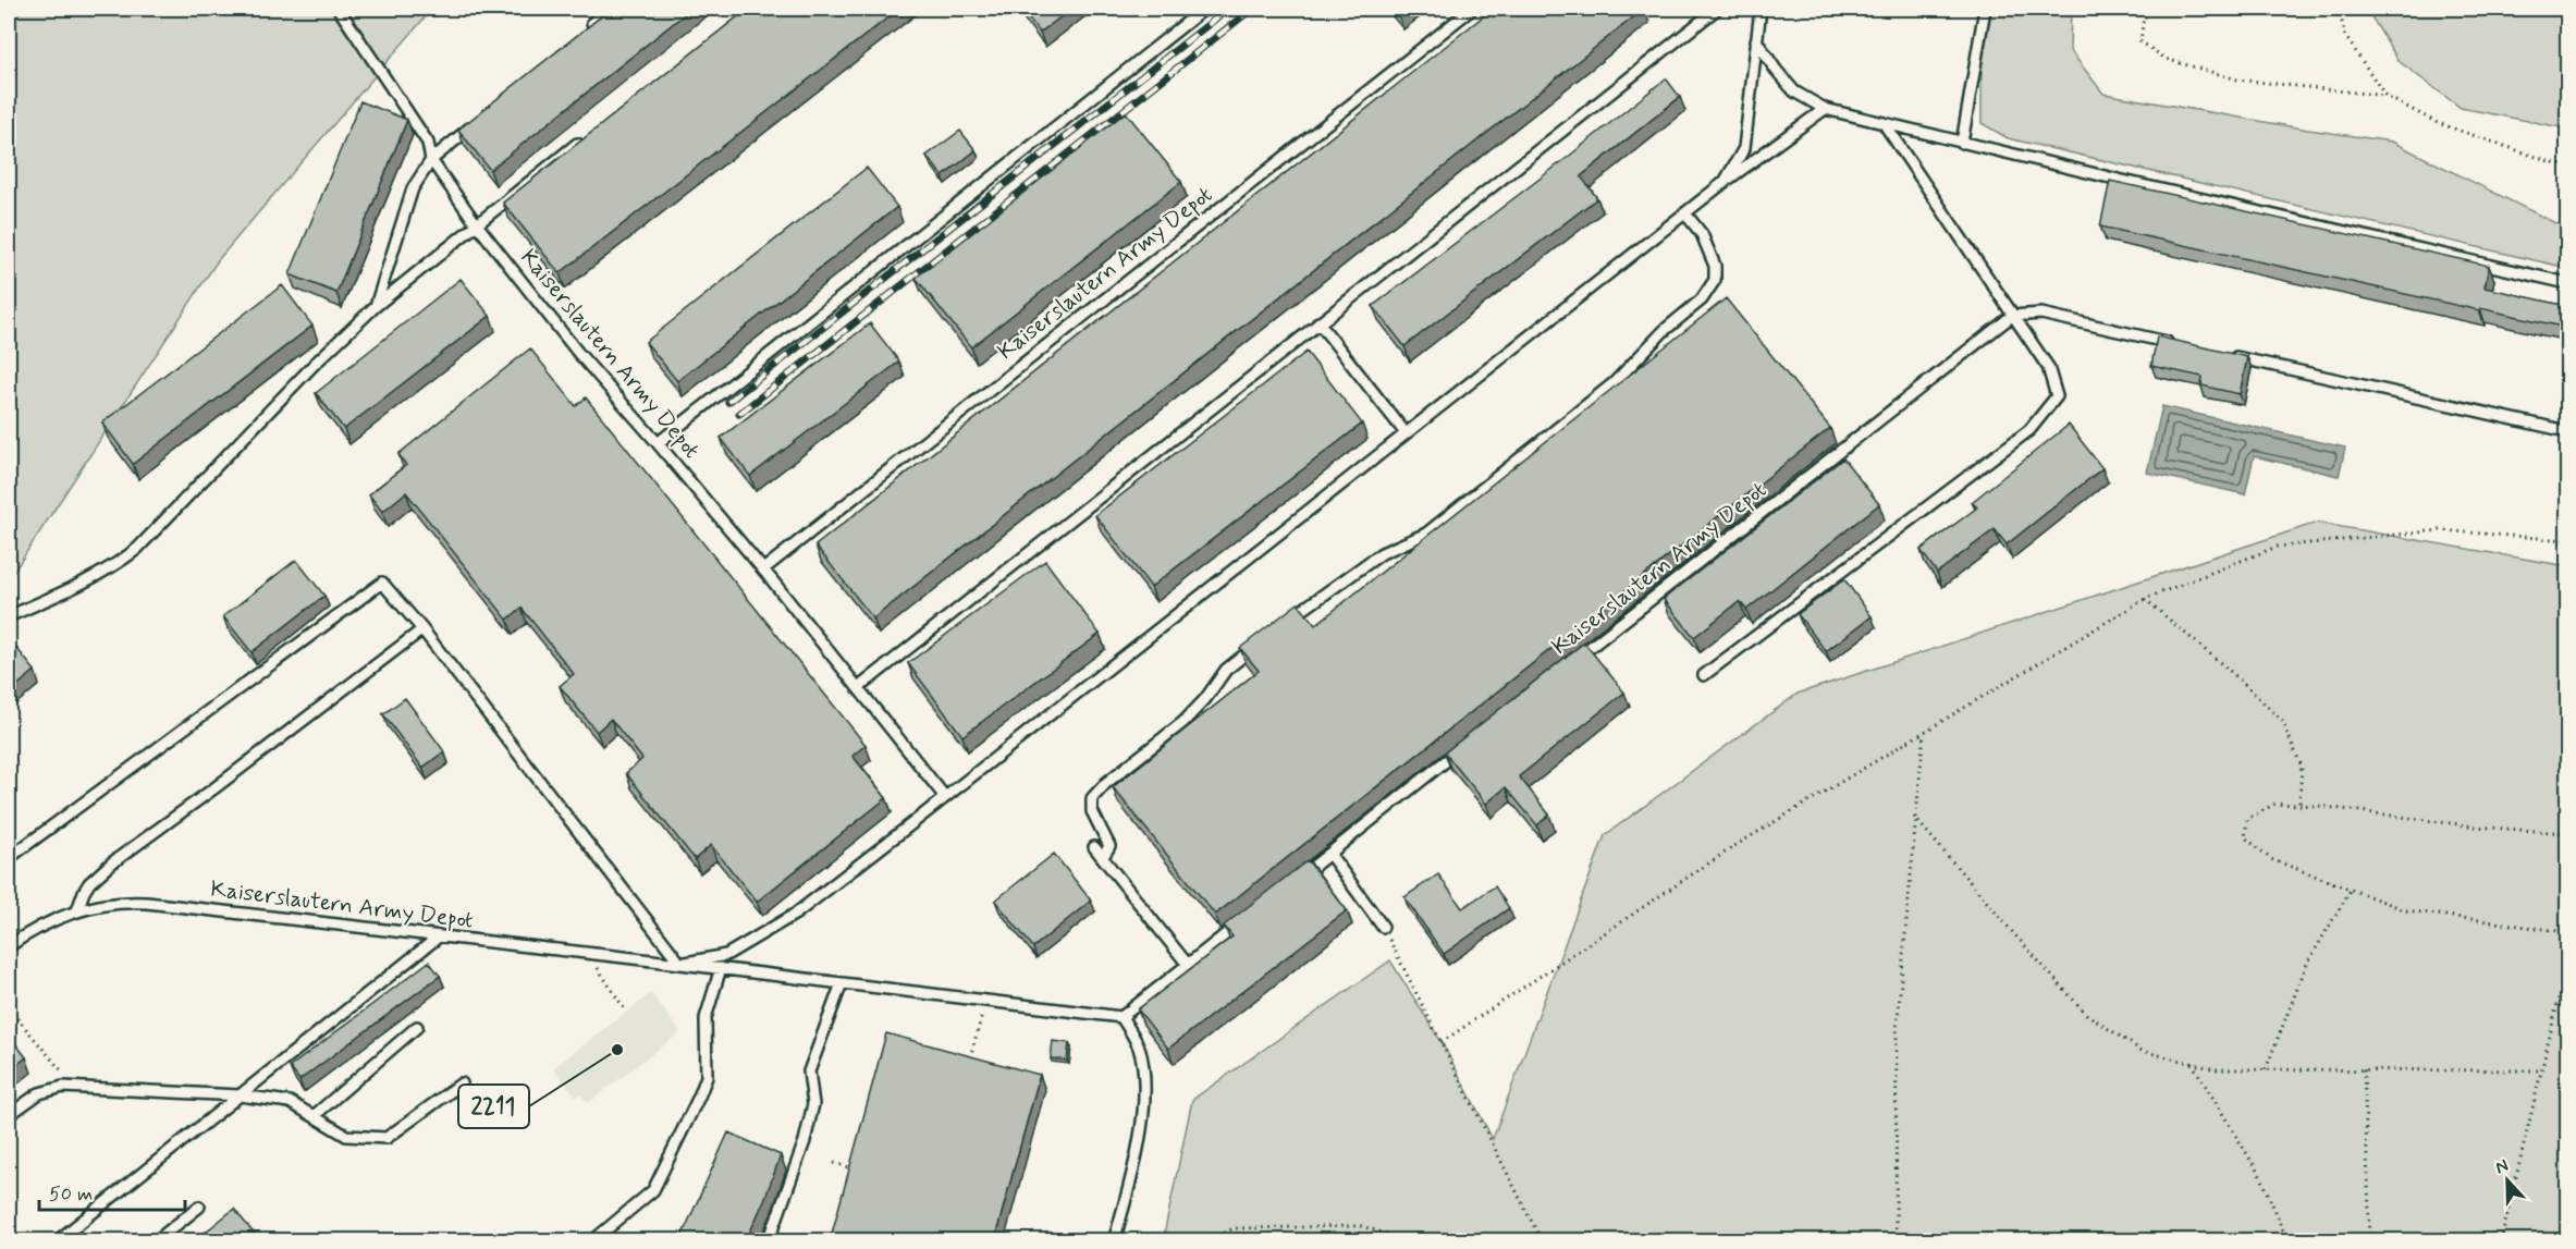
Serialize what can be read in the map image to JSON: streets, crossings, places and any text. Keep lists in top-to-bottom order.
{
  "streets": {
    "lane": ["Kaiserslautern Army Depot"]
  },
  "places": ["2211"],
  "scale_bar": "50 m",
  "north": "top"
}
